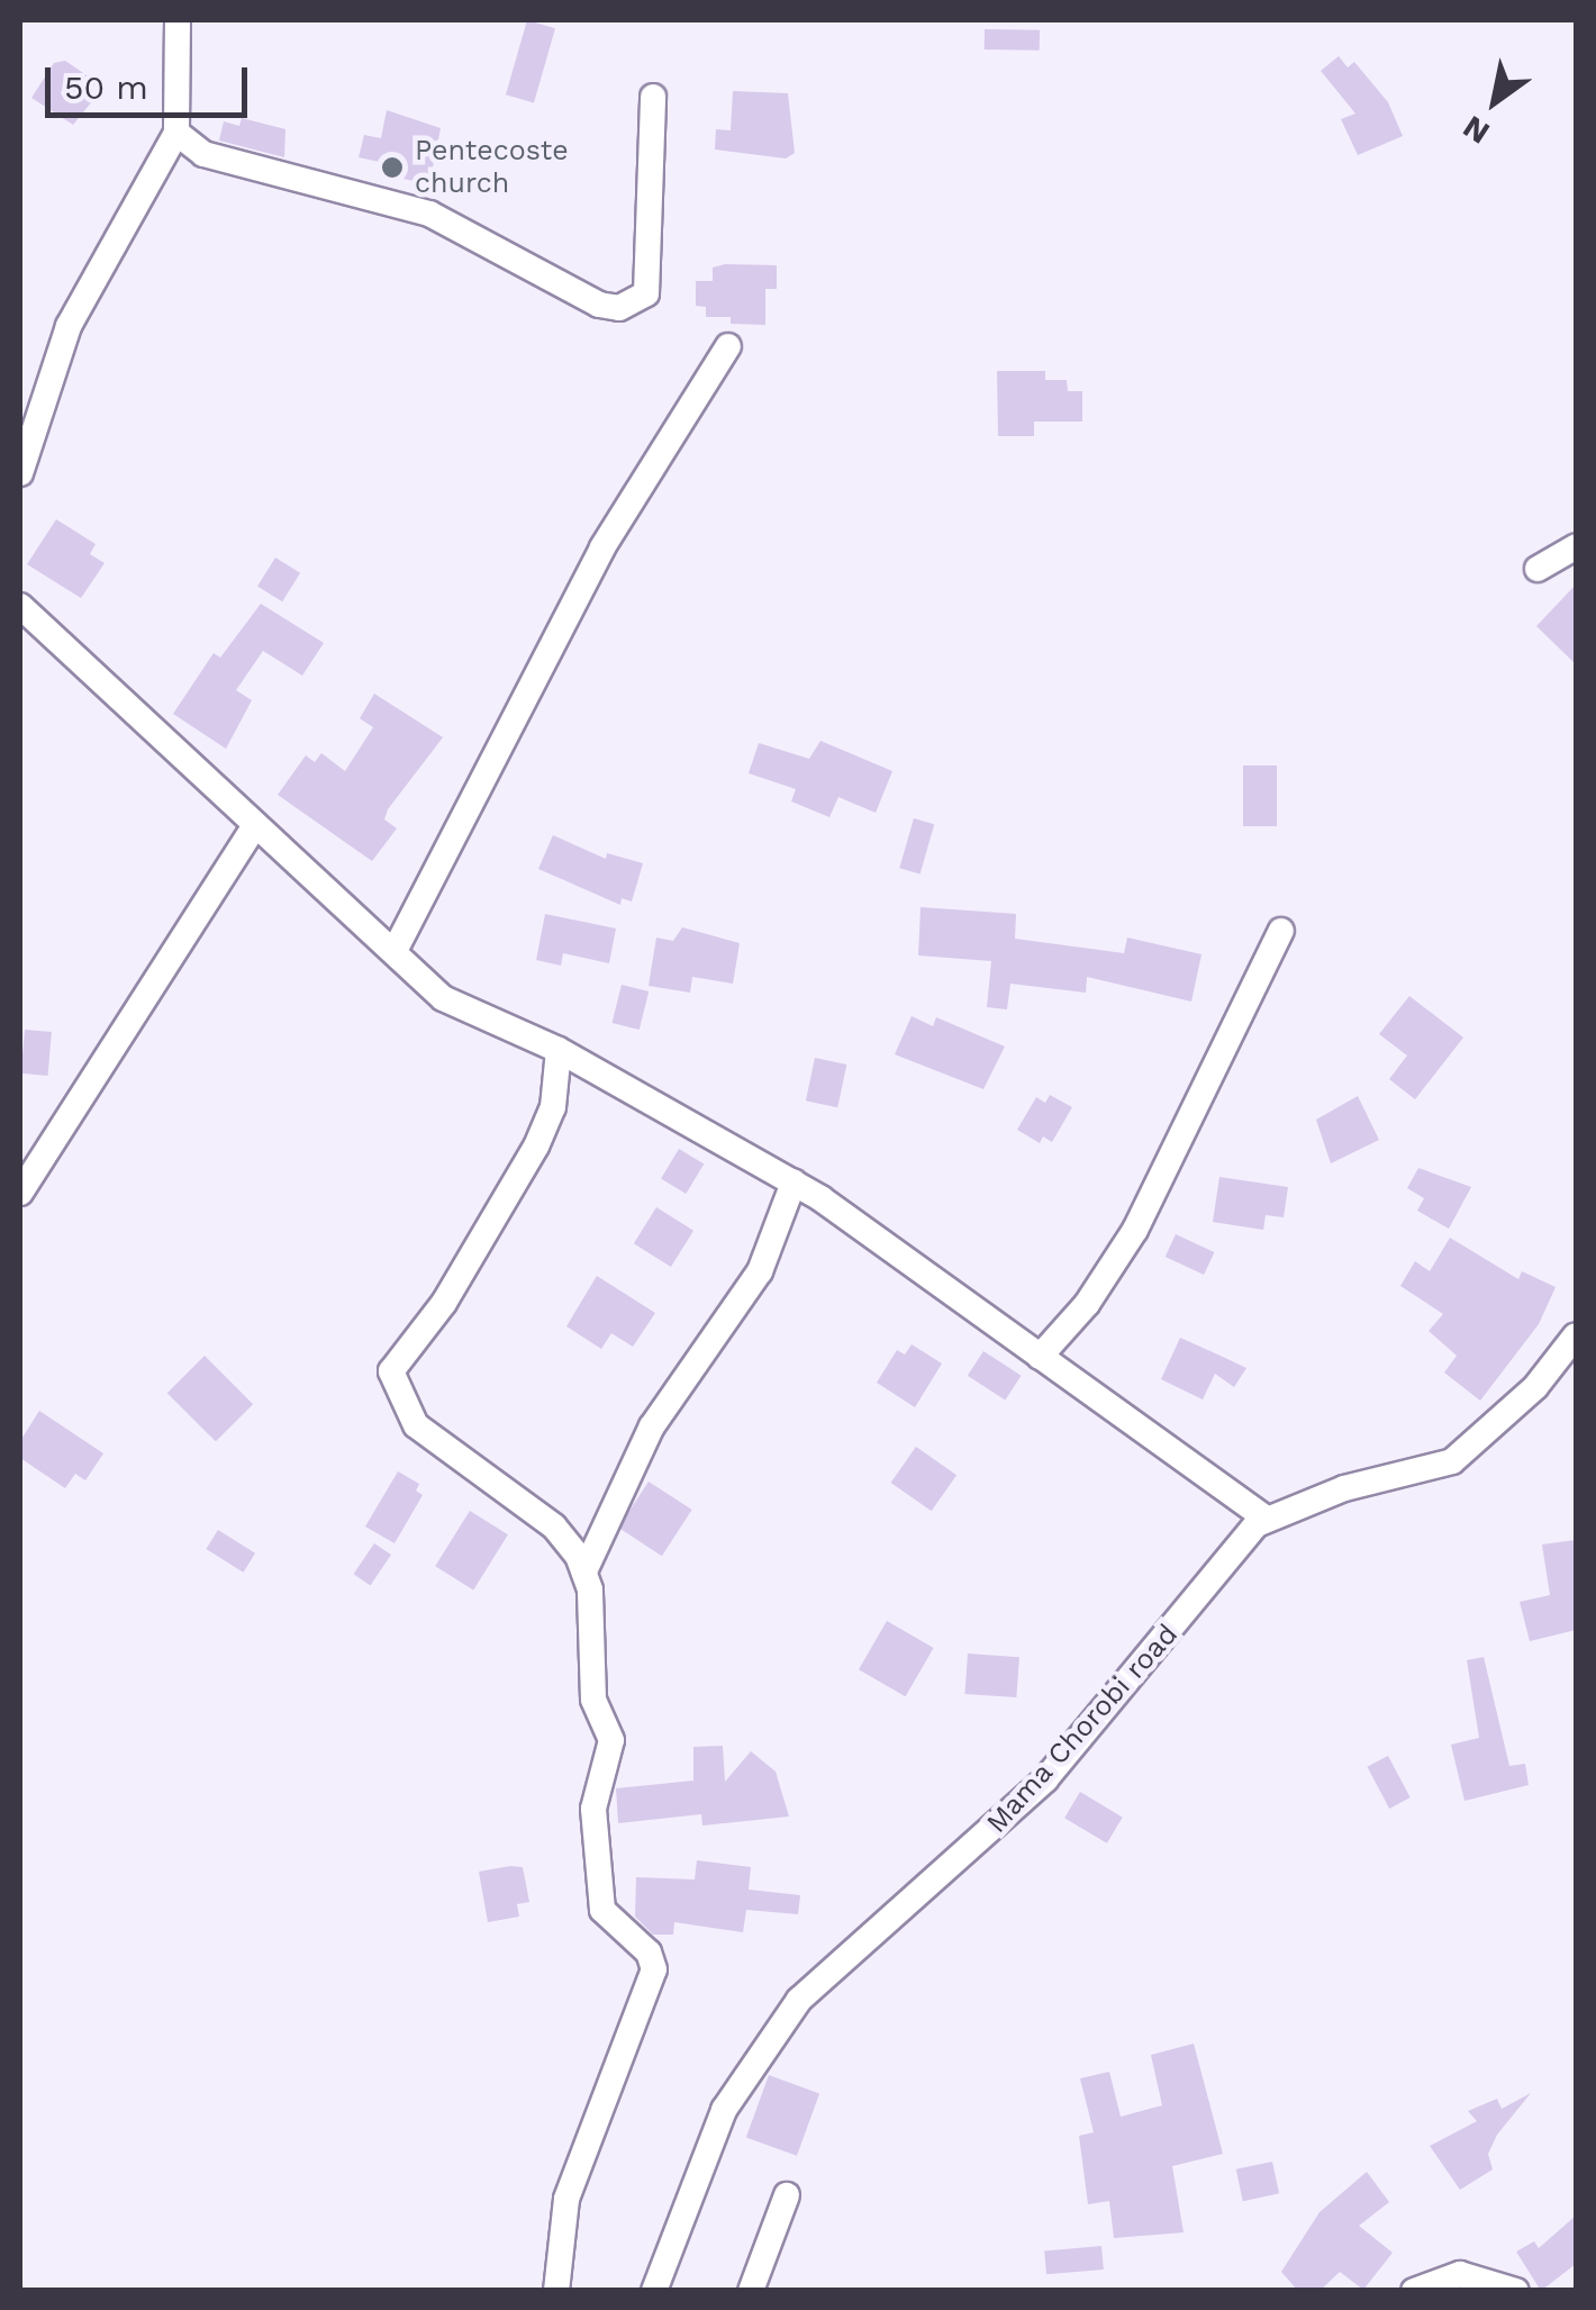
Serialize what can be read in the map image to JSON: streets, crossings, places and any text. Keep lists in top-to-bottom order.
{
  "streets": {
    "street": ["Mama Chorobi road"]
  },
  "places": ["Pentecoste church"],
  "scale_bar": "50 m",
  "north": "bottom left"
}
